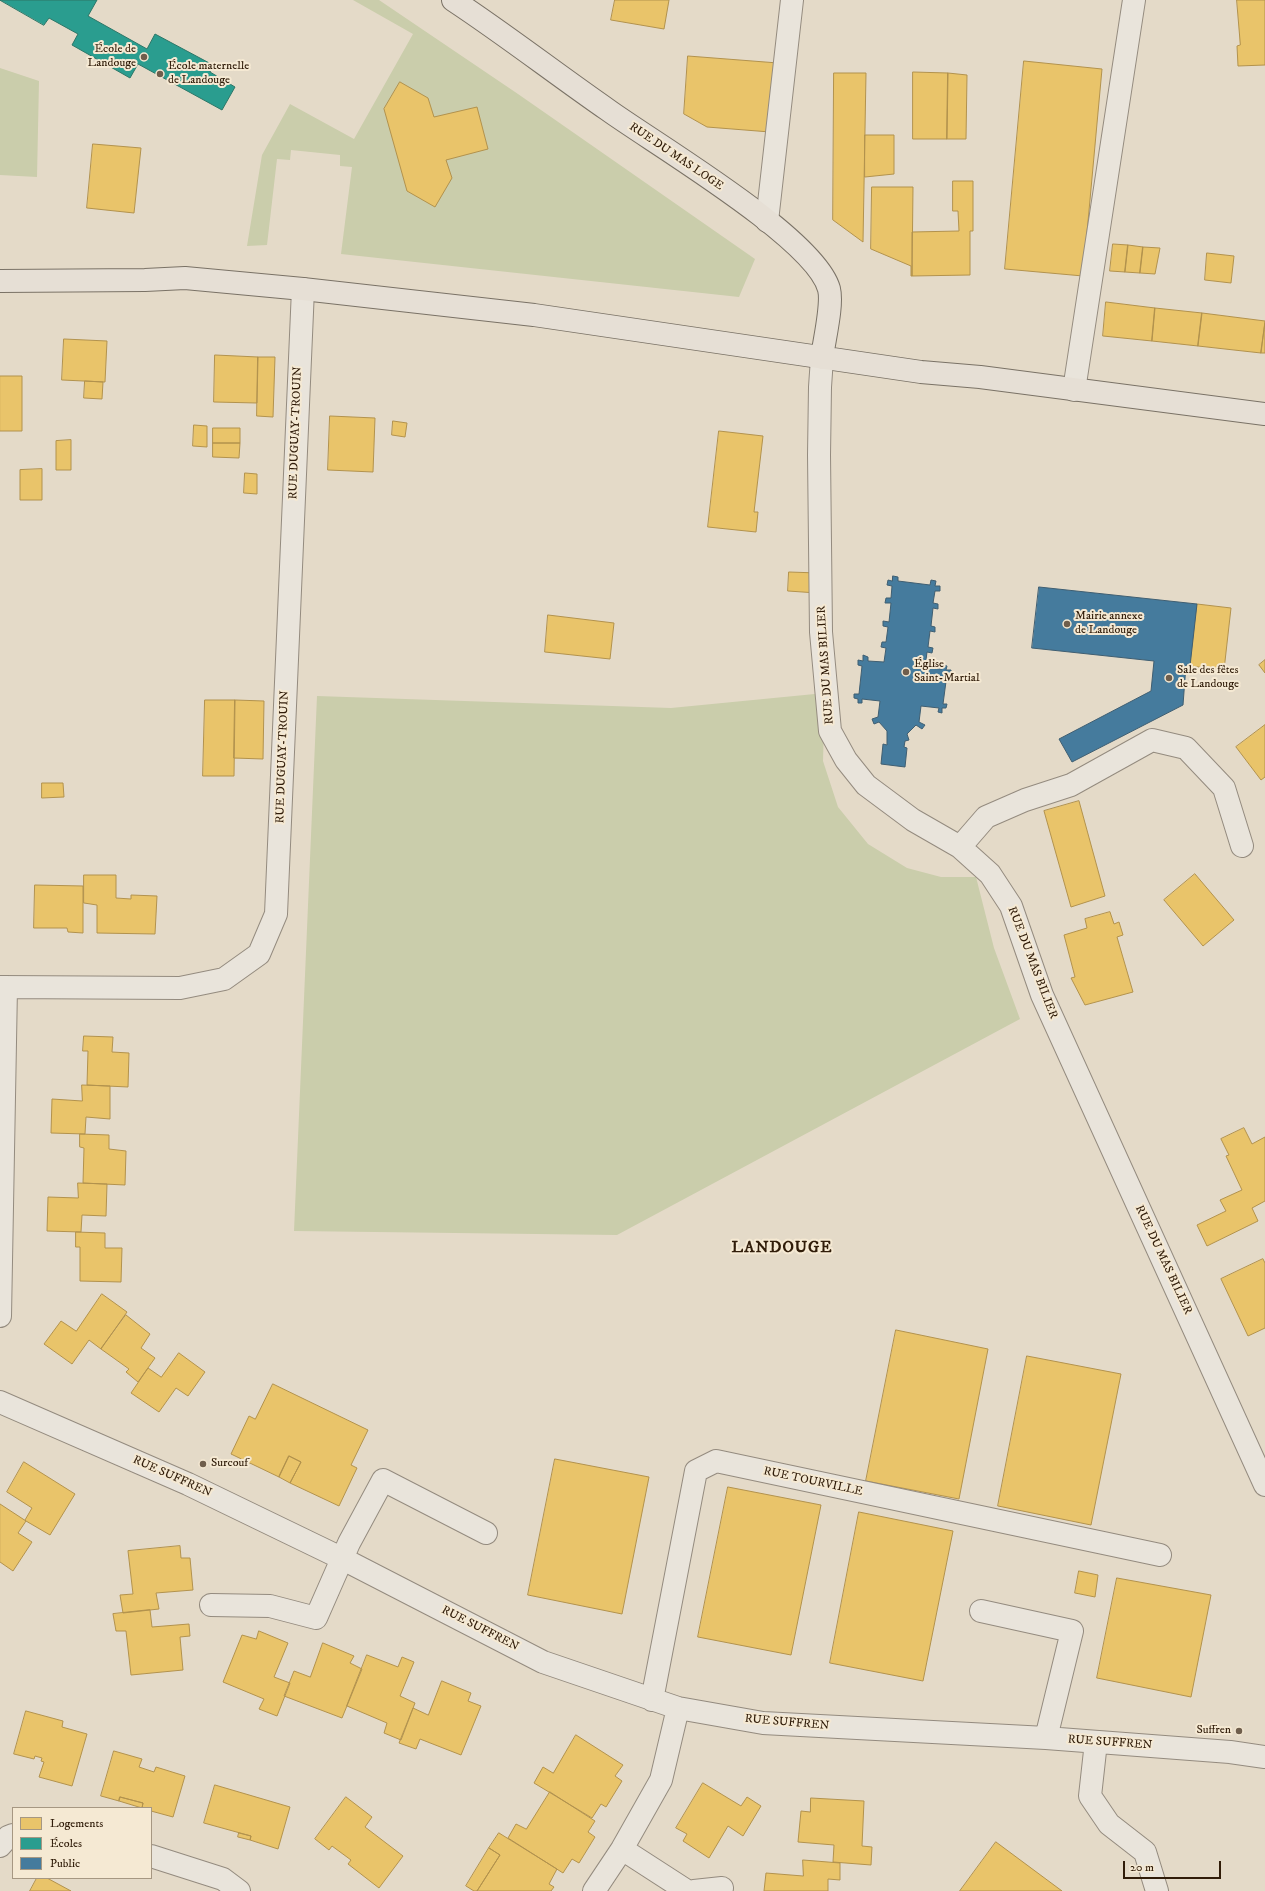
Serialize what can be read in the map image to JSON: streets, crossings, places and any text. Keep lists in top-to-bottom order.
{
  "streets": {
    "main road": ["RUE DU MAS LOGE"],
    "street": [
      "RUE DUGUAY-TROUIN",
      "RUE DU MAS BILIER",
      "RUE SUFFREN",
      "RUE TOURVILLE"
    ]
  },
  "crossings": [
    ["RUE DU MAS LOGE", "RUE DU MAS BILIER"],
    ["RUE SUFFREN", "RUE TOURVILLE"]
  ],
  "districts": ["LANDOUGE"],
  "places": [
    "École de Landouge",
    "École maternelle de Landouge",
    "Mairie annexe de Landouge",
    "Église Saint-Martial",
    "Sale des fêtes de Landouge",
    "Surcouf",
    "Suffren"
  ],
  "legend": ["Logements", "Écoles", "Public"],
  "scale_bar": "20 m"
}
